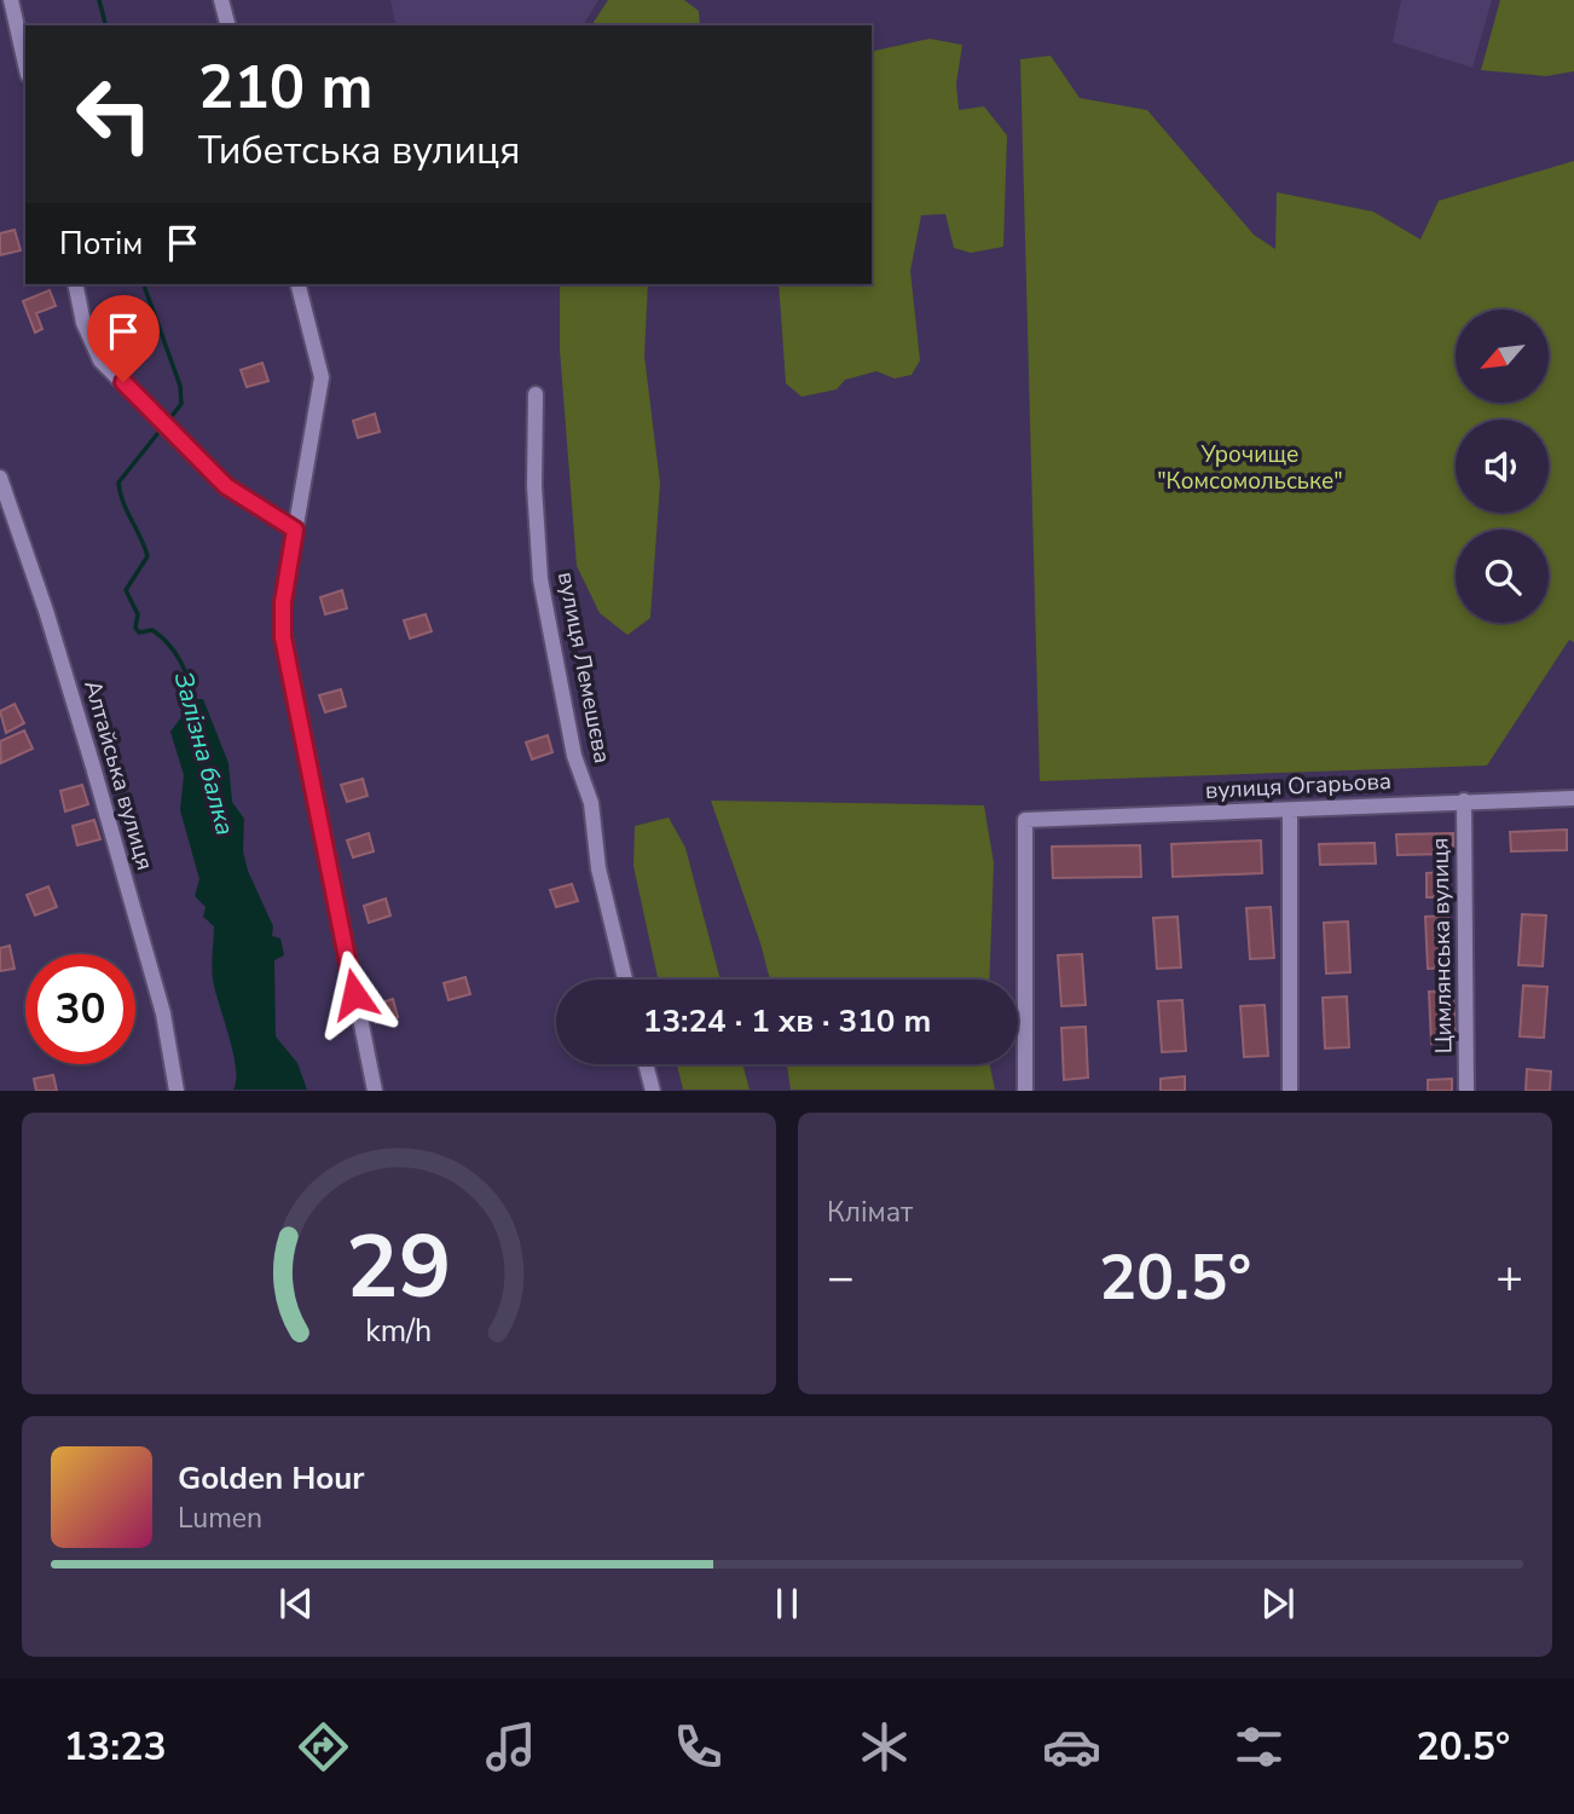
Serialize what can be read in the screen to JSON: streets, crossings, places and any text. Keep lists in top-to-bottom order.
{
  "streets": {
    "street": [
      "вулиця Лемешєва",
      "Алтайська вулиця",
      "вулиця Огарьова",
      "Цимлянська вулиця"
    ]
  },
  "crossings": [
    ["вулиця Огарьова", "Цимлянська вулиця"]
  ],
  "water": ["Залізна балка"],
  "parks": ["Урочище \"Комсомольське\""],
  "north": "bottom left",
  "page": {
    "turn": ["210 m", "Тибетська вулиця"],
    "then": "Потім",
    "limit": "30",
    "trip": "13:24 · 1 хв · 310 m",
    "tile": "Клімат",
    "heat": ["−", "20.5°", "+"],
    "song": ["Golden Hour", "Lumen"],
    "tabs": ["13:23", "20.5°"],
    "gauge": ["29", "km/h"]
  }
}
